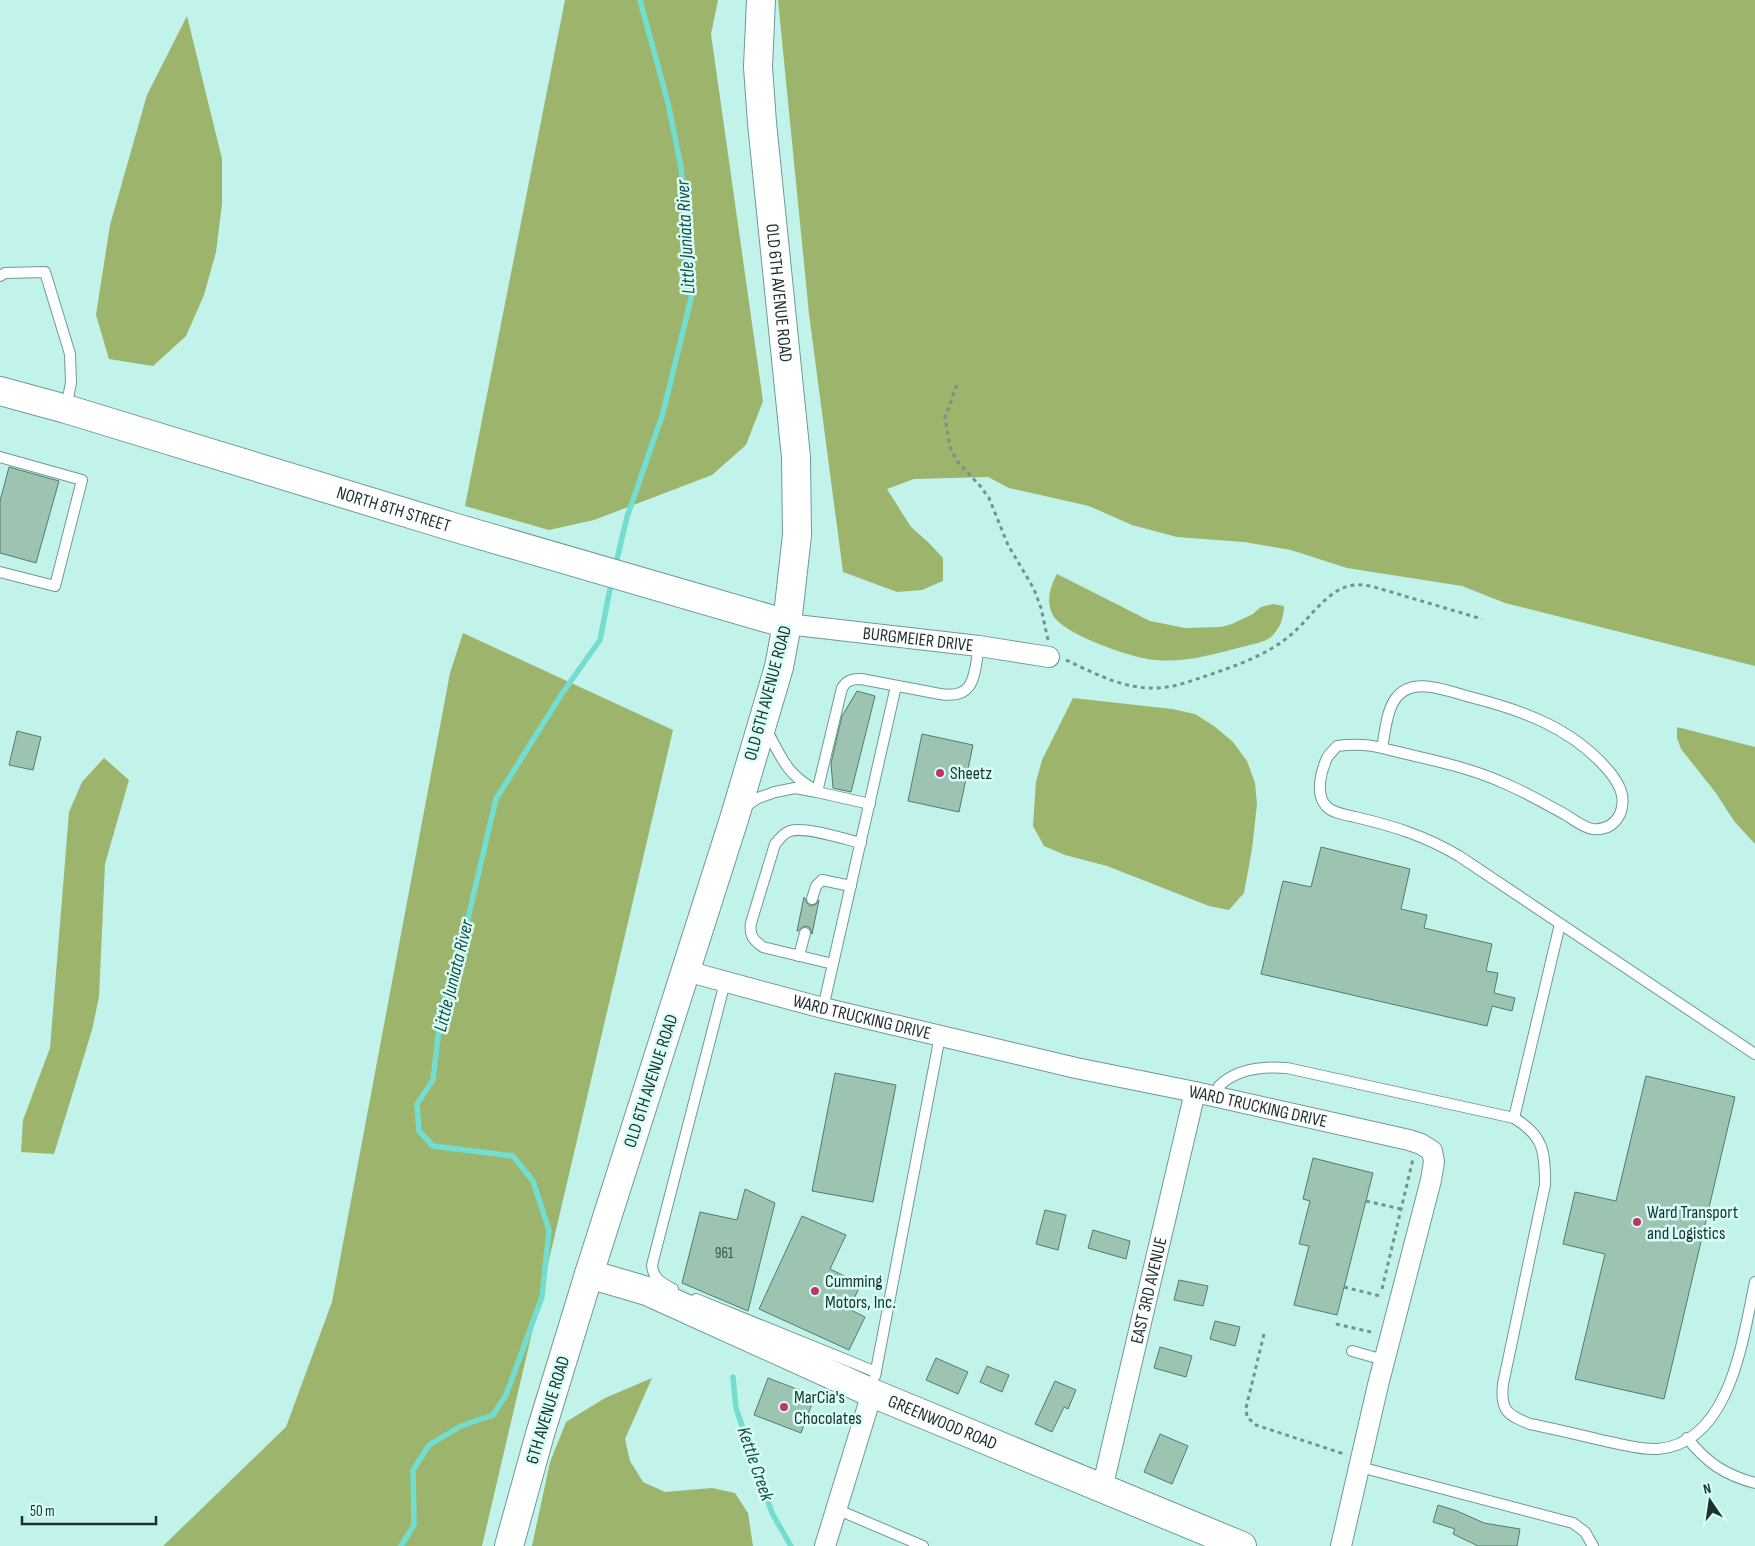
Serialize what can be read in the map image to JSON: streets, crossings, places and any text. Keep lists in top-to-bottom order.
{
  "streets": {
    "main road": [
      "OLD 6TH AVENUE ROAD",
      "NORTH 8TH STREET",
      "6TH AVENUE ROAD",
      "GREENWOOD ROAD"
    ],
    "street": ["BURGMEIER DRIVE", "WARD TRUCKING DRIVE", "EAST 3RD AVENUE"]
  },
  "crossings": [
    ["OLD 6TH AVENUE ROAD", "NORTH 8TH STREET"],
    ["OLD 6TH AVENUE ROAD", "BURGMEIER DRIVE"],
    ["OLD 6TH AVENUE ROAD", "WARD TRUCKING DRIVE"],
    ["OLD 6TH AVENUE ROAD", "6TH AVENUE ROAD"],
    ["OLD 6TH AVENUE ROAD", "GREENWOOD ROAD"],
    ["NORTH 8TH STREET", "BURGMEIER DRIVE"],
    ["WARD TRUCKING DRIVE", "EAST 3RD AVENUE"],
    ["EAST 3RD AVENUE", "GREENWOOD ROAD"],
    ["6TH AVENUE ROAD", "GREENWOOD ROAD"]
  ],
  "water": ["Little Juniata River", "Kettle Creek"],
  "places": [
    "Sheetz",
    "Ward Transport and Logistics",
    "Cumming Motors, Inc.",
    "MarCia's Chocolates"
  ],
  "house_numbers": ["961"],
  "scale_bar": "50 m",
  "north": "top"
}
